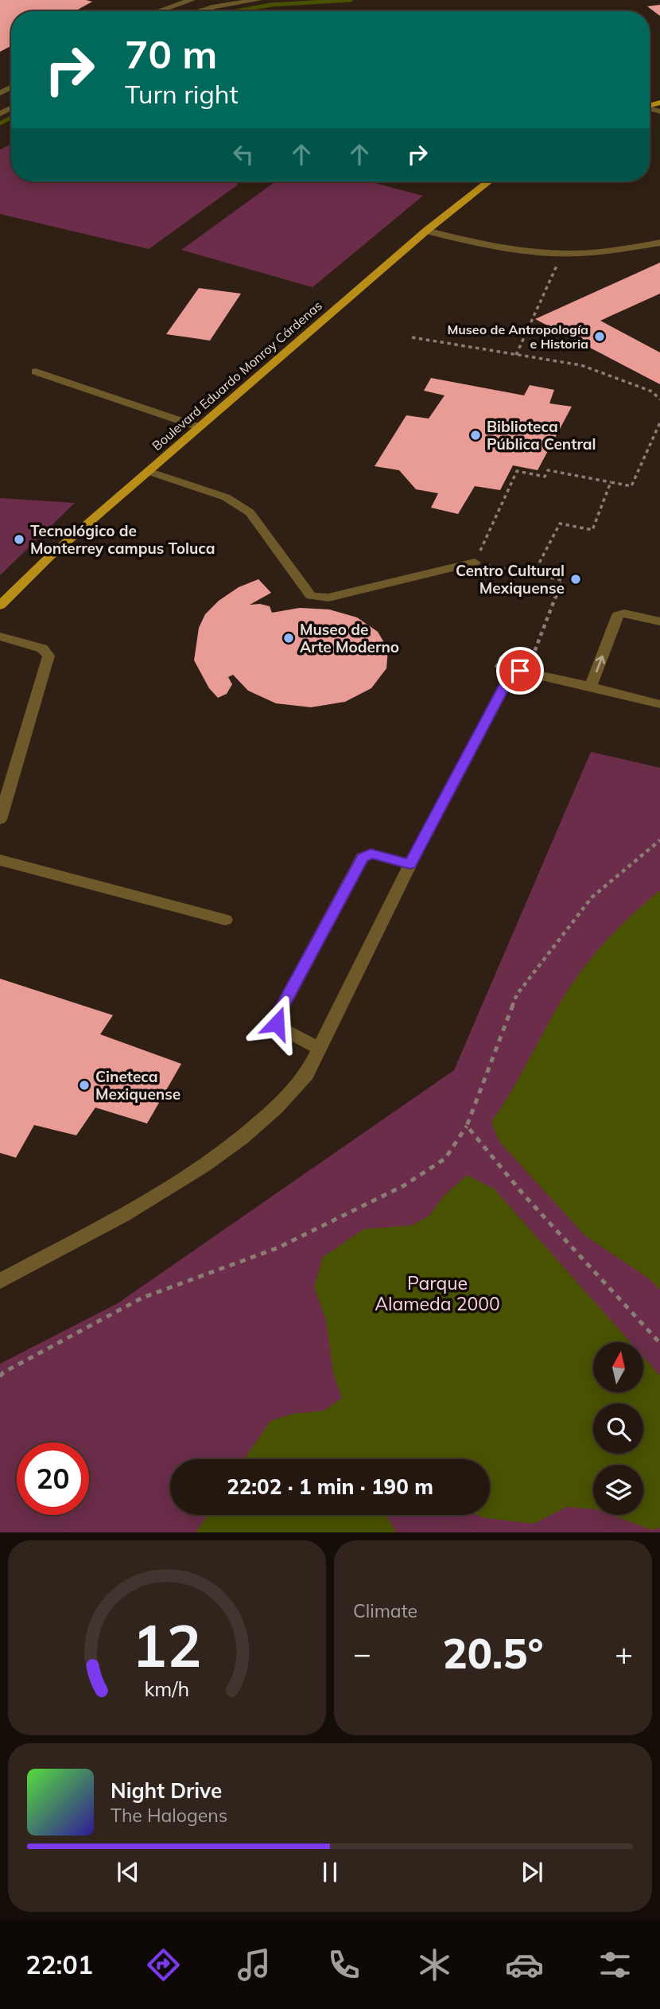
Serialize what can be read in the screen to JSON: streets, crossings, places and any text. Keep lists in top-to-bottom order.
{
  "streets": {
    "main road": ["Boulevard Eduardo Monroy Cárdenas"]
  },
  "parks": ["Parque Alameda 2000"],
  "places": [
    "Museo de Antropología e Historia",
    "Biblioteca Pública Central",
    "Tecnológico de Monterrey campus Toluca",
    "Centro Cultural Mexiquense",
    "Museo de Arte Moderno",
    "Cineteca Mexiquense"
  ],
  "north": "top",
  "page": {
    "turn": ["70 m", "Turn right"],
    "limit": "20",
    "trip": "22:02 · 1 min · 190 m",
    "tile": "Climate",
    "heat": ["−", "20.5°", "+"],
    "song": ["Night Drive", "The Halogens"],
    "tabs": "22:01",
    "gauge": ["12", "km/h"]
  }
}
